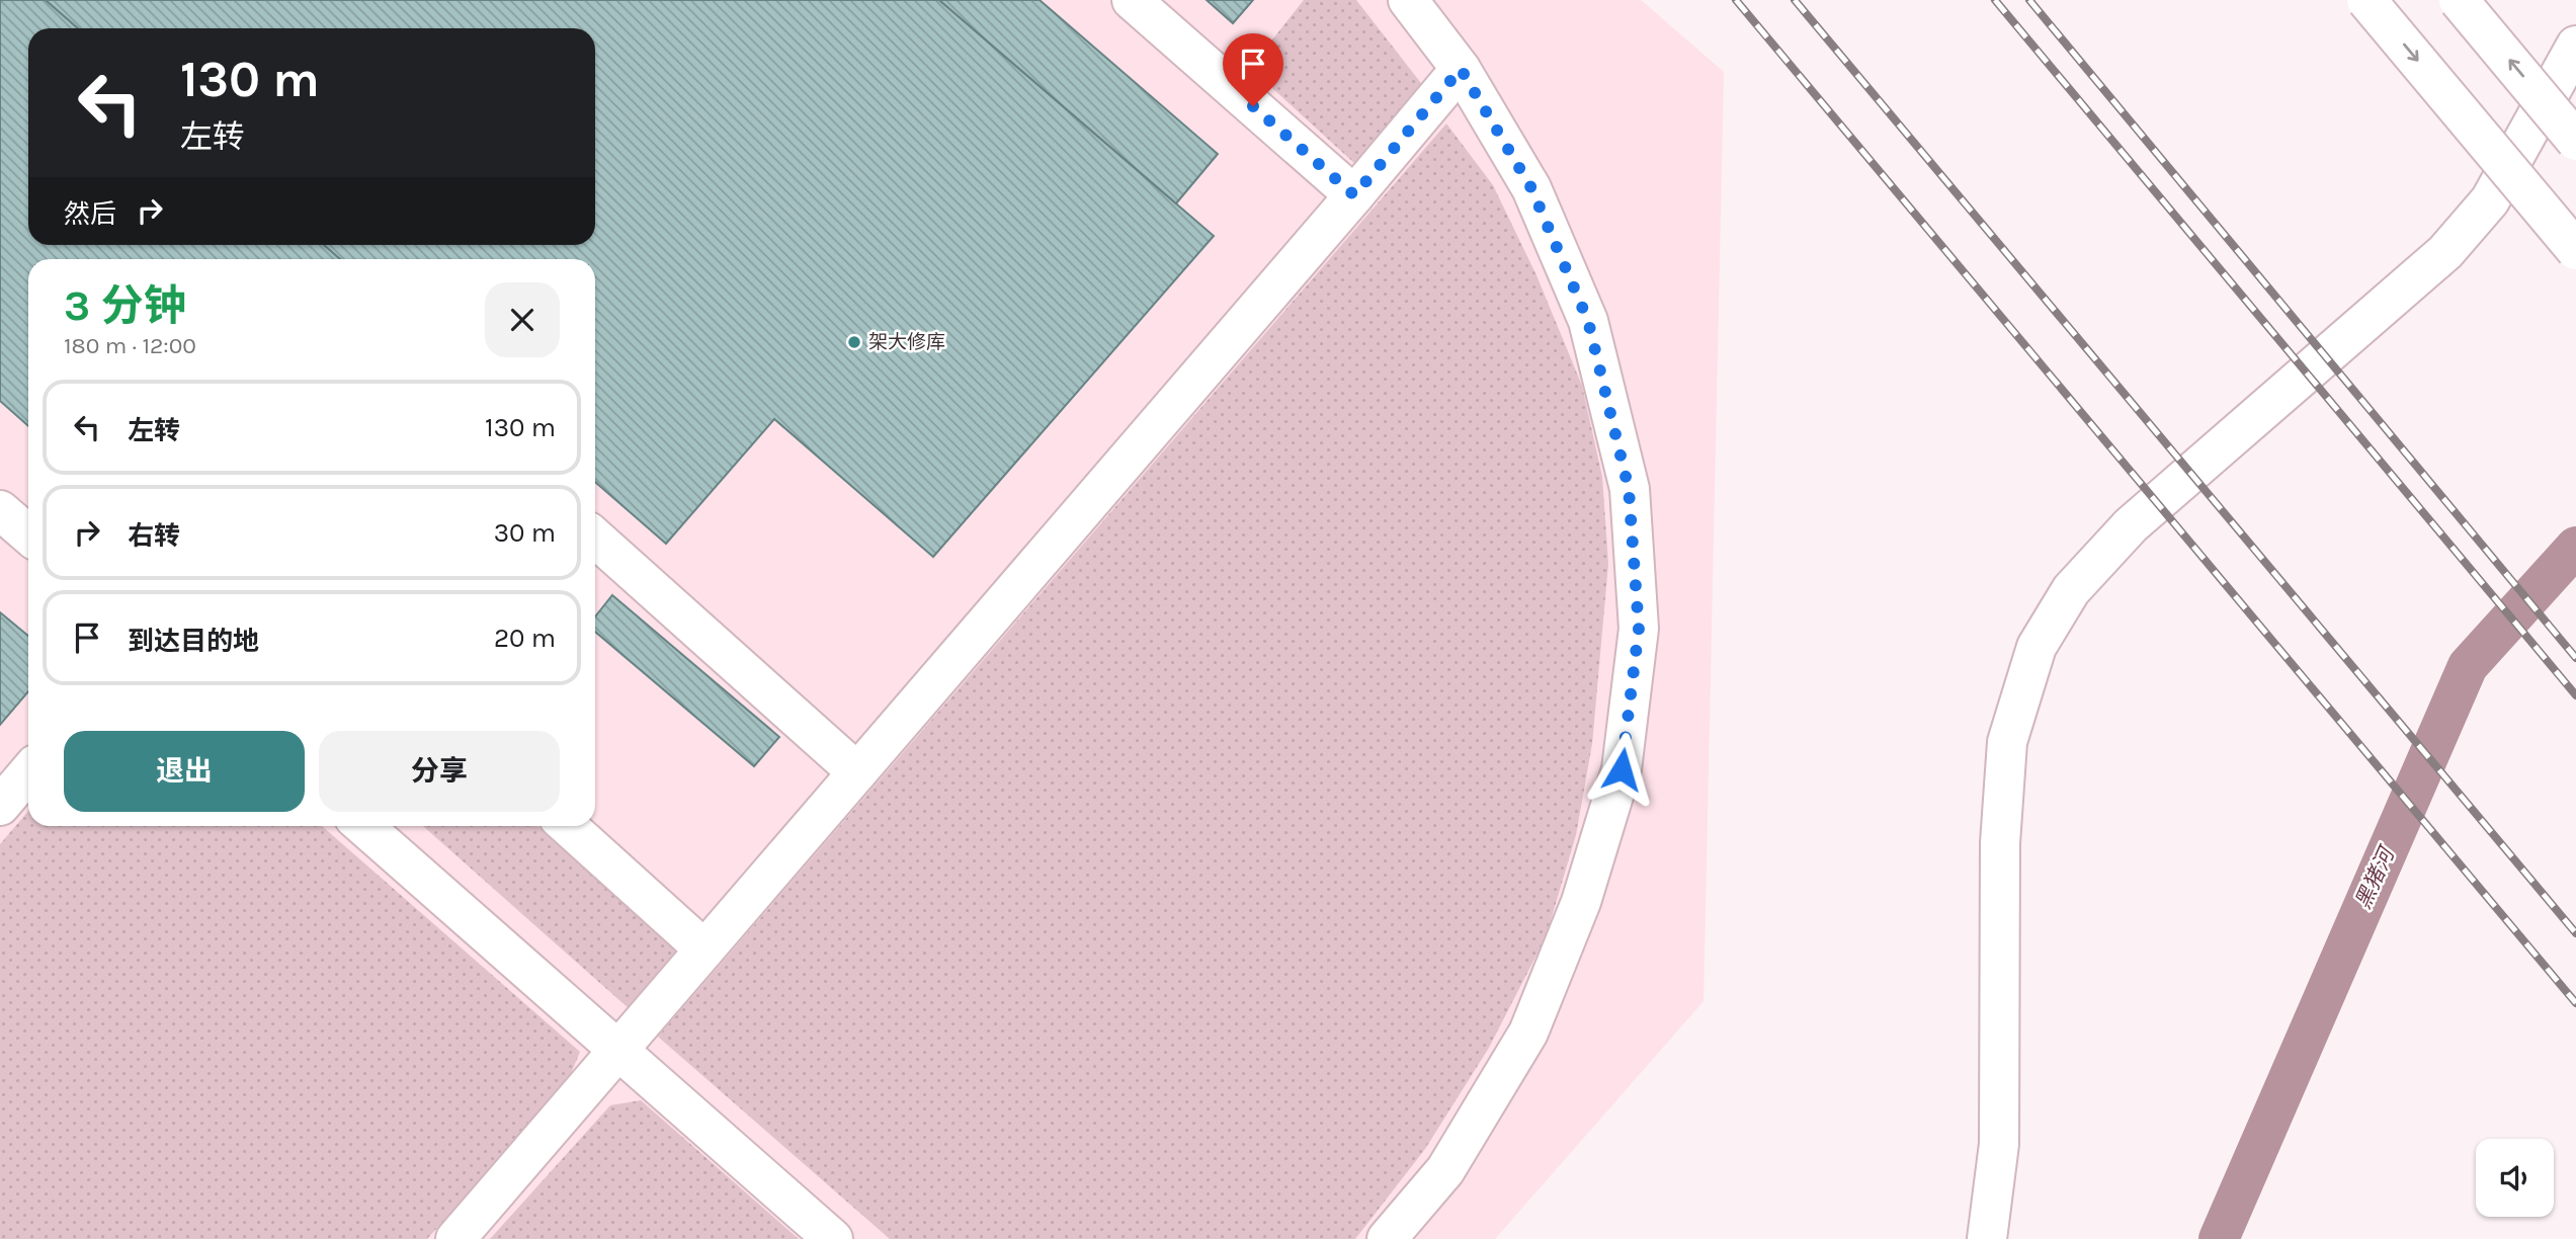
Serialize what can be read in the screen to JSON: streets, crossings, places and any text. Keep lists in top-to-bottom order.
{
  "water": ["黑猪河"],
  "places": ["架大修库"],
  "page": {
    "turn": ["130 m", "左转"],
    "then": "然后",
    "heading": ["3 分钟", "180 m · 12:00"],
    "list": [
      {
        "name": "左转",
        "value": "130 m"
      },
      {
        "name": "右转",
        "value": "30 m"
      },
      {
        "name": "到达目的地",
        "value": "20 m"
      }
    ],
    "buttons": ["退出", "分享"]
  }
}
